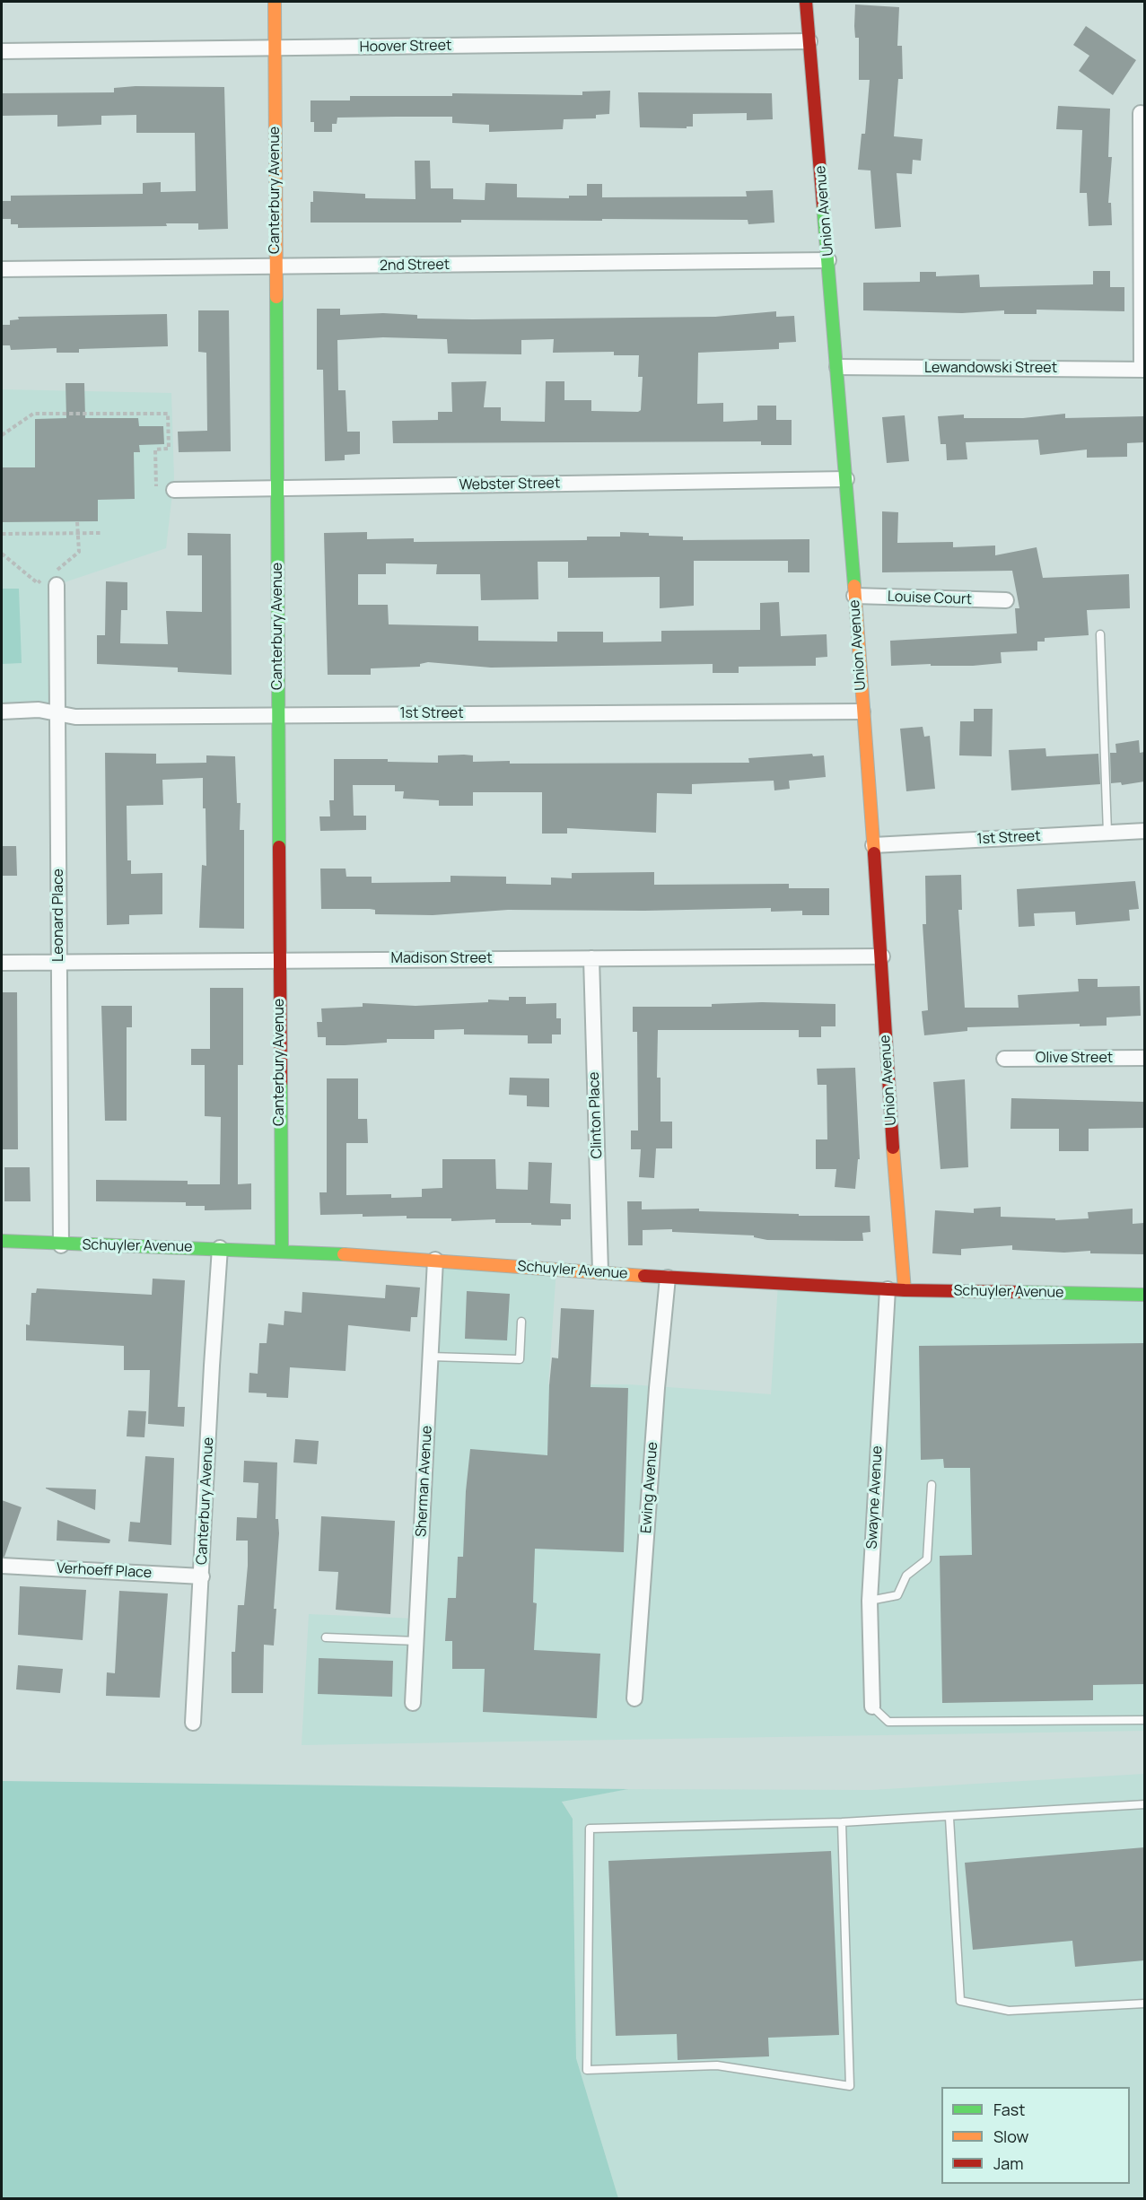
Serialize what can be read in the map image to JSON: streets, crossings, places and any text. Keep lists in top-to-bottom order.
{
  "streets": {
    "street": [
      "Hoover Street",
      "Canterbury Avenue",
      "Union Avenue",
      "2nd Street",
      "Lewandowski Street",
      "Webster Street",
      "Louise Court",
      "1st Street",
      "Leonard Place",
      "Madison Street",
      "Olive Street",
      "Clinton Place",
      "Schuyler Avenue",
      "Sherman Avenue",
      "Ewing Avenue",
      "Swayne Avenue",
      "Verhoeff Place"
    ]
  },
  "crossings": [
    ["Hoover Street", "Canterbury Avenue"],
    ["Hoover Street", "Union Avenue"],
    ["Canterbury Avenue", "2nd Street"],
    ["Canterbury Avenue", "Webster Street"],
    ["Canterbury Avenue", "1st Street"],
    ["Canterbury Avenue", "Madison Street"],
    ["Canterbury Avenue", "Schuyler Avenue"],
    ["Canterbury Avenue", "Verhoeff Place"],
    ["Union Avenue", "2nd Street"],
    ["Union Avenue", "Lewandowski Street"],
    ["Union Avenue", "Webster Street"],
    ["Union Avenue", "Louise Court"],
    ["Union Avenue", "1st Street"],
    ["Union Avenue", "Madison Street"],
    ["Union Avenue", "Schuyler Avenue"],
    ["1st Street", "Leonard Place"],
    ["Leonard Place", "Madison Street"],
    ["Leonard Place", "Schuyler Avenue"],
    ["Madison Street", "Clinton Place"],
    ["Clinton Place", "Schuyler Avenue"],
    ["Schuyler Avenue", "Sherman Avenue"],
    ["Schuyler Avenue", "Ewing Avenue"],
    ["Schuyler Avenue", "Swayne Avenue"]
  ],
  "legend": ["Fast", "Slow", "Jam"]
}
